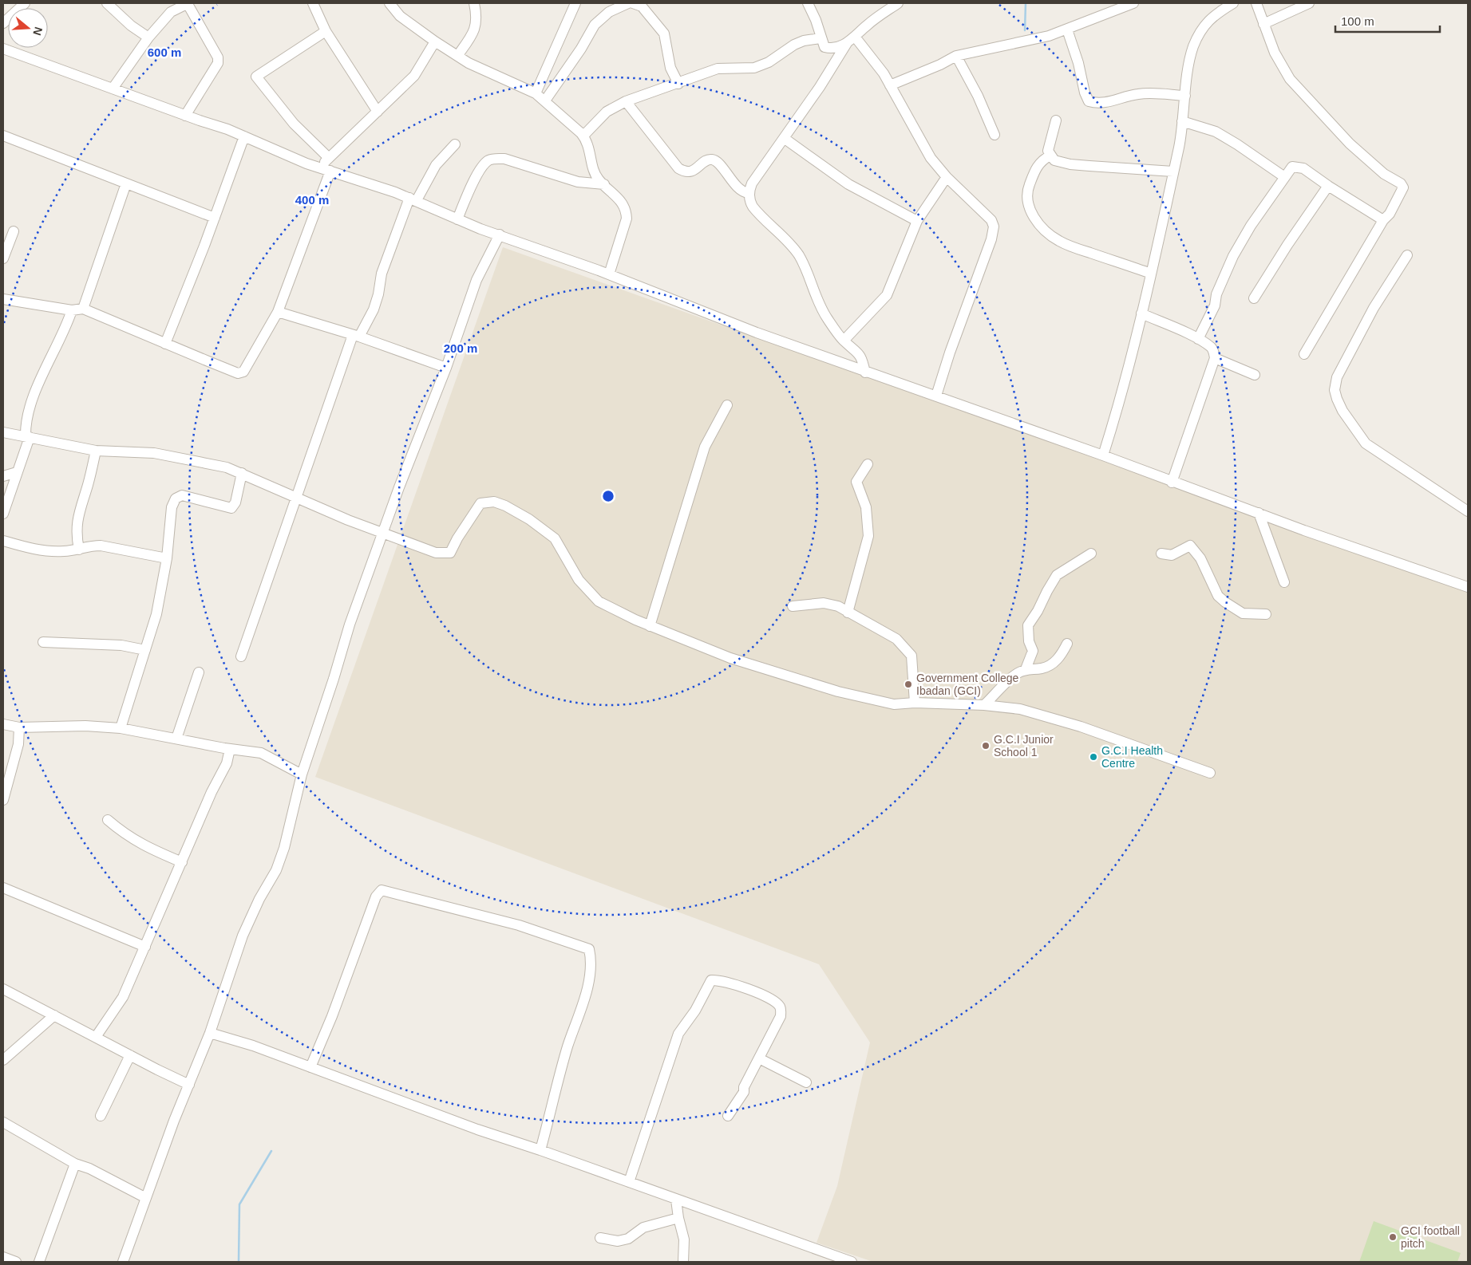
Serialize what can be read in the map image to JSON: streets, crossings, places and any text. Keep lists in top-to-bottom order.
{
  "places": [
    "Government College Ibadan (GCI)",
    "G.C.I Junior School 1",
    "G.C.I Health Centre",
    "GCI football pitch"
  ],
  "scale_bar": "100 m",
  "north": "right",
  "rings": ["600 m", "400 m", "200 m"]
}
